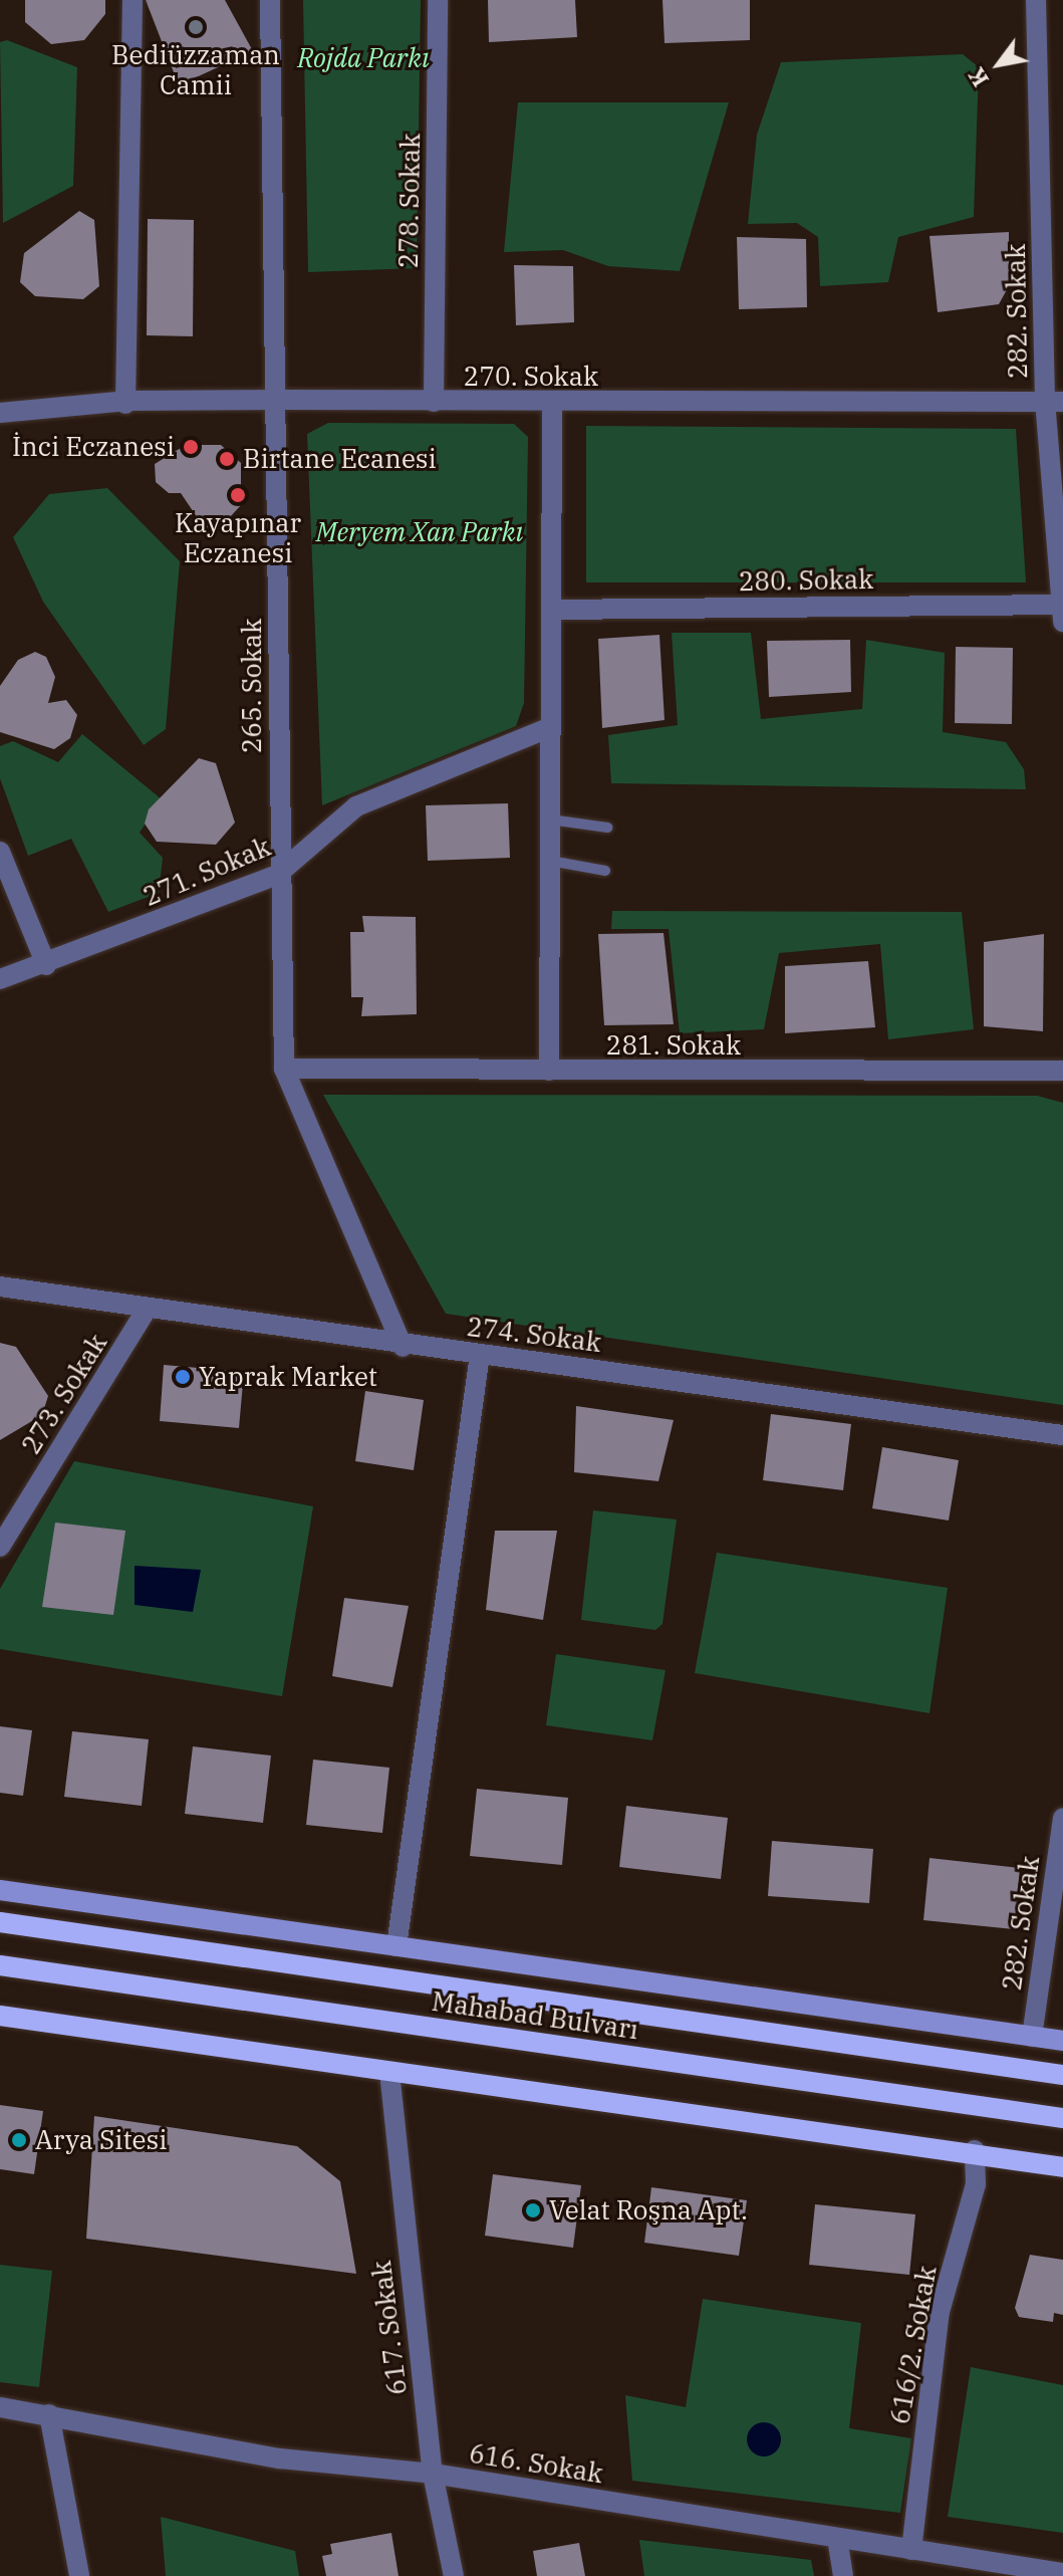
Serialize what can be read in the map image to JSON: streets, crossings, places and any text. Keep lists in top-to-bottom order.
{
  "streets": {
    "main road": ["Mahabad Bulvarı"],
    "street": [
      "278. Sokak",
      "282. Sokak",
      "270. Sokak",
      "280. Sokak",
      "265. Sokak",
      "271. Sokak",
      "281. Sokak",
      "274. Sokak",
      "273. Sokak",
      "617. Sokak",
      "616/2. Sokak",
      "616. Sokak"
    ]
  },
  "crossings": [
    ["278. Sokak", "270. Sokak"],
    ["282. Sokak", "270. Sokak"],
    ["282. Sokak", "280. Sokak"],
    ["270. Sokak", "265. Sokak"],
    ["265. Sokak", "271. Sokak"],
    ["265. Sokak", "281. Sokak"],
    ["265. Sokak", "274. Sokak"],
    ["274. Sokak", "273. Sokak"],
    ["617. Sokak", "616. Sokak"],
    ["616/2. Sokak", "616. Sokak"]
  ],
  "parks": ["Rojda Parkı", "Meryem Xan Parkı"],
  "places": [
    "Bediüzzaman Camii",
    "İnci Eczanesi",
    "Birtane Ecanesi",
    "Kayapınar Eczanesi",
    "Yaprak Market",
    "Arya Sitesi",
    "Velat Roşna Apt."
  ],
  "north": "bottom left"
}
